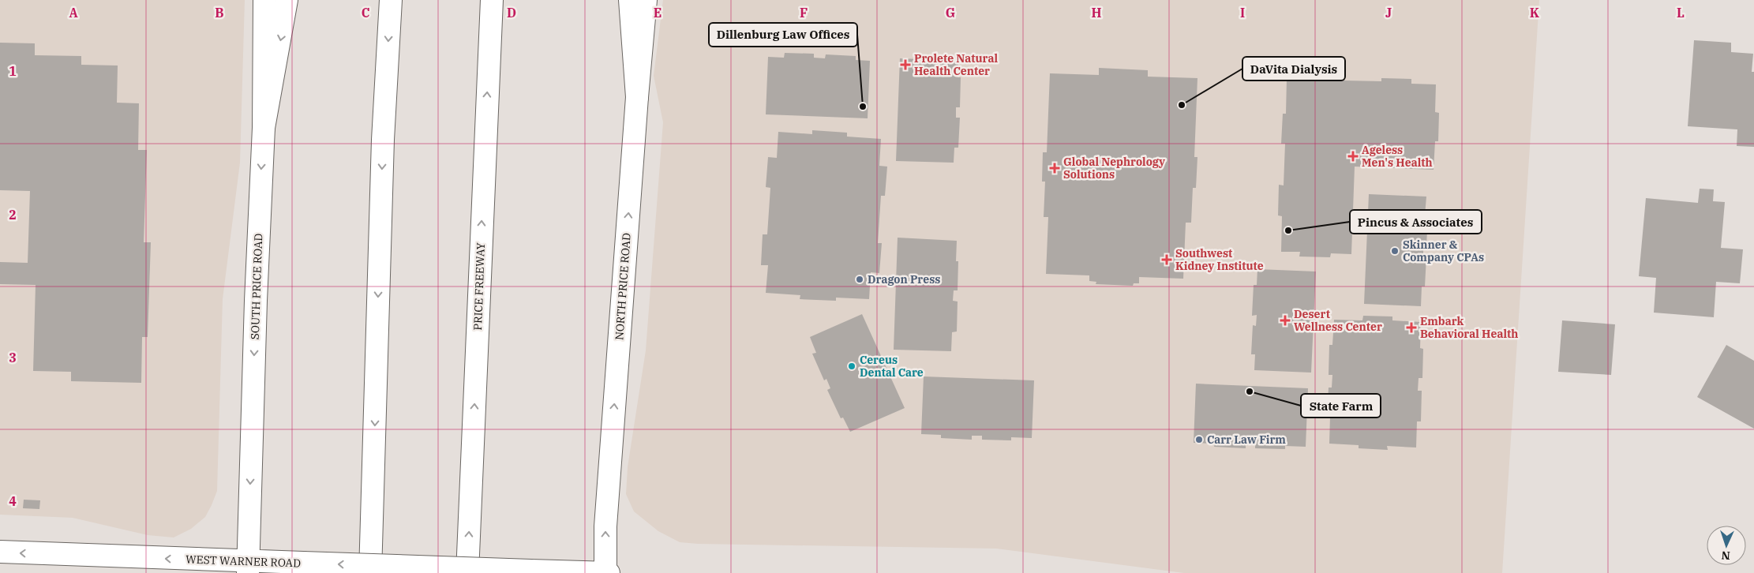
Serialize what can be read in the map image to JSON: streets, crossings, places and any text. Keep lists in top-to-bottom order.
{
  "streets": {
    "main road": [
      "SOUTH PRICE ROAD",
      "PRICE FREEWAY",
      "NORTH PRICE ROAD",
      "WEST WARNER ROAD"
    ]
  },
  "crossings": [
    ["SOUTH PRICE ROAD", "WEST WARNER ROAD"],
    ["NORTH PRICE ROAD", "WEST WARNER ROAD"]
  ],
  "one_way": ["NORTH PRICE ROAD", "WEST WARNER ROAD"],
  "places": {
    "health": [
      "Prolete Natural Health Center",
      "Ageless Men's Health",
      "Global Nephrology Solutions",
      "Southwest Kidney Institute",
      "Desert Wellness Center",
      "Embark Behavioral Health"
    ],
    "other": [
      "DaVita Dialysis",
      "Dillenburg Law Offices",
      "Pincus & Associates",
      "Skinner & Company CPAs",
      "Dragon Press",
      "Cereus Dental Care",
      "State Farm",
      "Carr Law Firm"
    ]
  },
  "north": "bottom",
  "grid": {
    "columns": [
      "A",
      "B",
      "C",
      "D",
      "E",
      "F",
      "G",
      "H",
      "I",
      "J",
      "K",
      "L"
    ],
    "rows": [
      "1",
      "2",
      "3",
      "4"
    ]
  }
}
